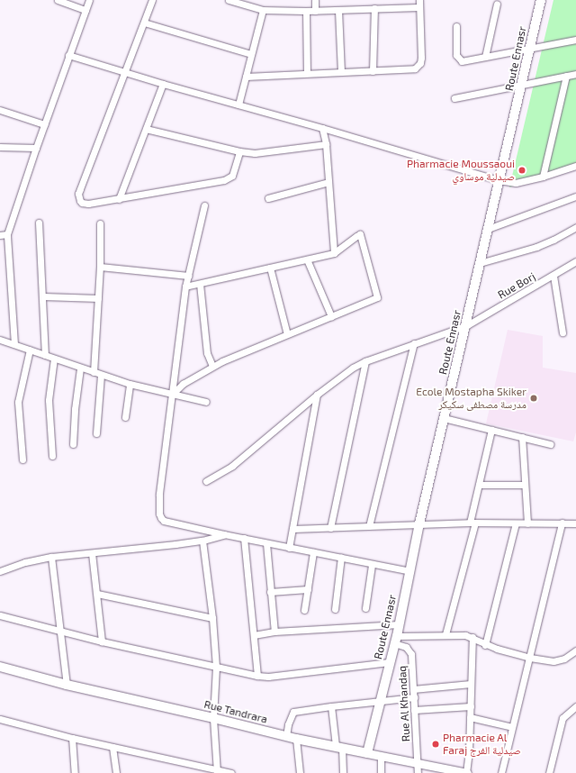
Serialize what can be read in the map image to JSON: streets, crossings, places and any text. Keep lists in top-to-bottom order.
{
  "streets": {
    "main road": ["Route Ennasr", "Rue Tandrara"],
    "street": ["Rue Borj", "Rue Al Khandaq"]
  },
  "crossings": [
    ["Route Ennasr", "Rue Borj"],
    ["Route Ennasr", "Rue Al Khandaq"],
    ["Route Ennasr", "Rue Tandrara"],
    ["Rue Al Khandaq", "Rue Tandrara"]
  ],
  "places": ["Pharmacie Moussaoui صيدلية موساوي", "Ecole Mostapha Skiker مدرسة مصطفى سكيكر", "Pharmacie Al Faraj صيدلية الفرج"]
}
